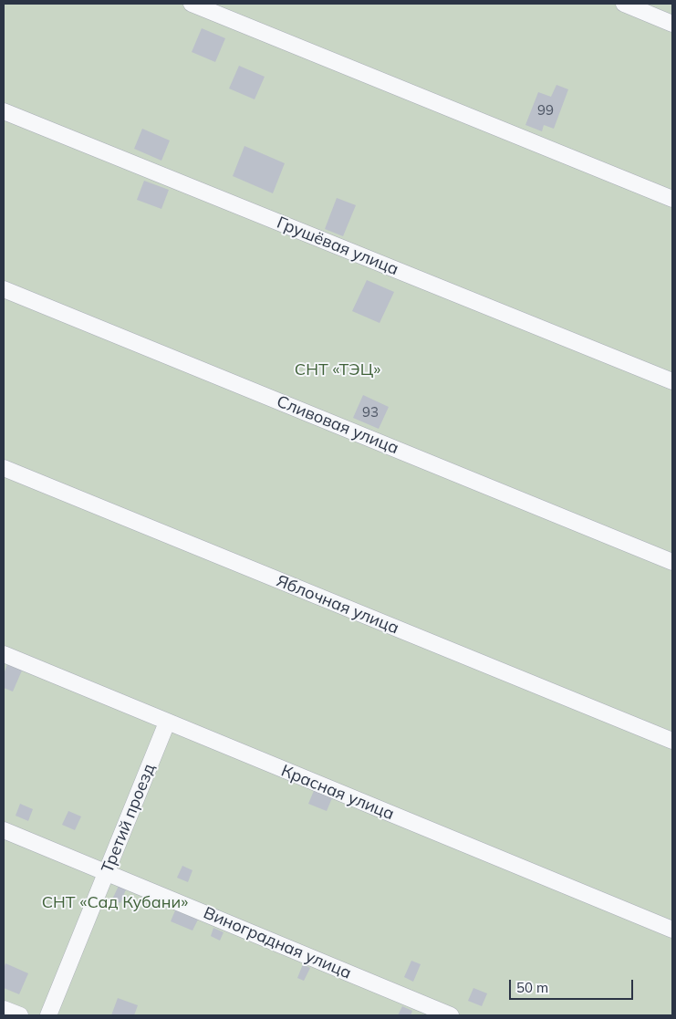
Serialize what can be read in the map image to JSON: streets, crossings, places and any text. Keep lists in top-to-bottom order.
{
  "streets": {
    "street": [
      "Грушёвая улица",
      "Сливовая улица",
      "Яблочная улица",
      "Красная улица",
      "Третий проезд",
      "Виноградная улица"
    ]
  },
  "crossings": [
    ["Красная улица", "Третий проезд"],
    ["Третий проезд", "Виноградная улица"]
  ],
  "parks": ["СНТ «ТЭЦ»", "СНТ «Сад Кубани»"],
  "house_numbers": ["99", "93"],
  "scale_bar": "50 m"
}
